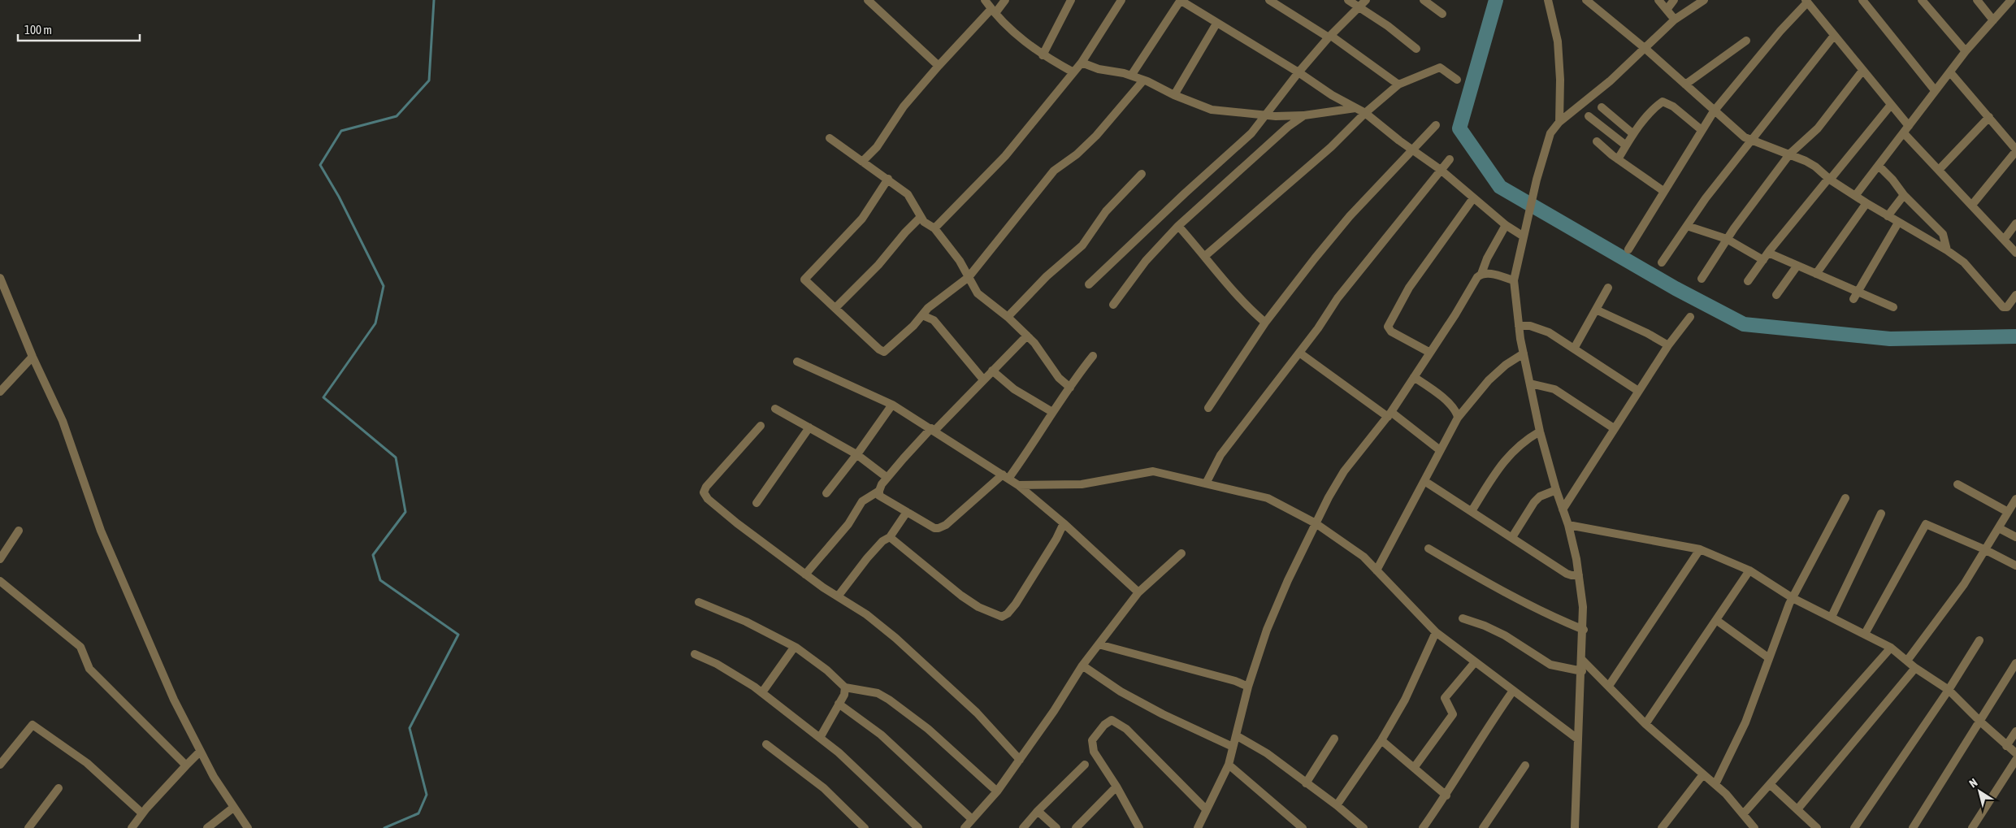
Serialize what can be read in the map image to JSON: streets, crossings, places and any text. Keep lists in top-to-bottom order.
{
  "scale_bar": "100 m",
  "north": "top left"
}
